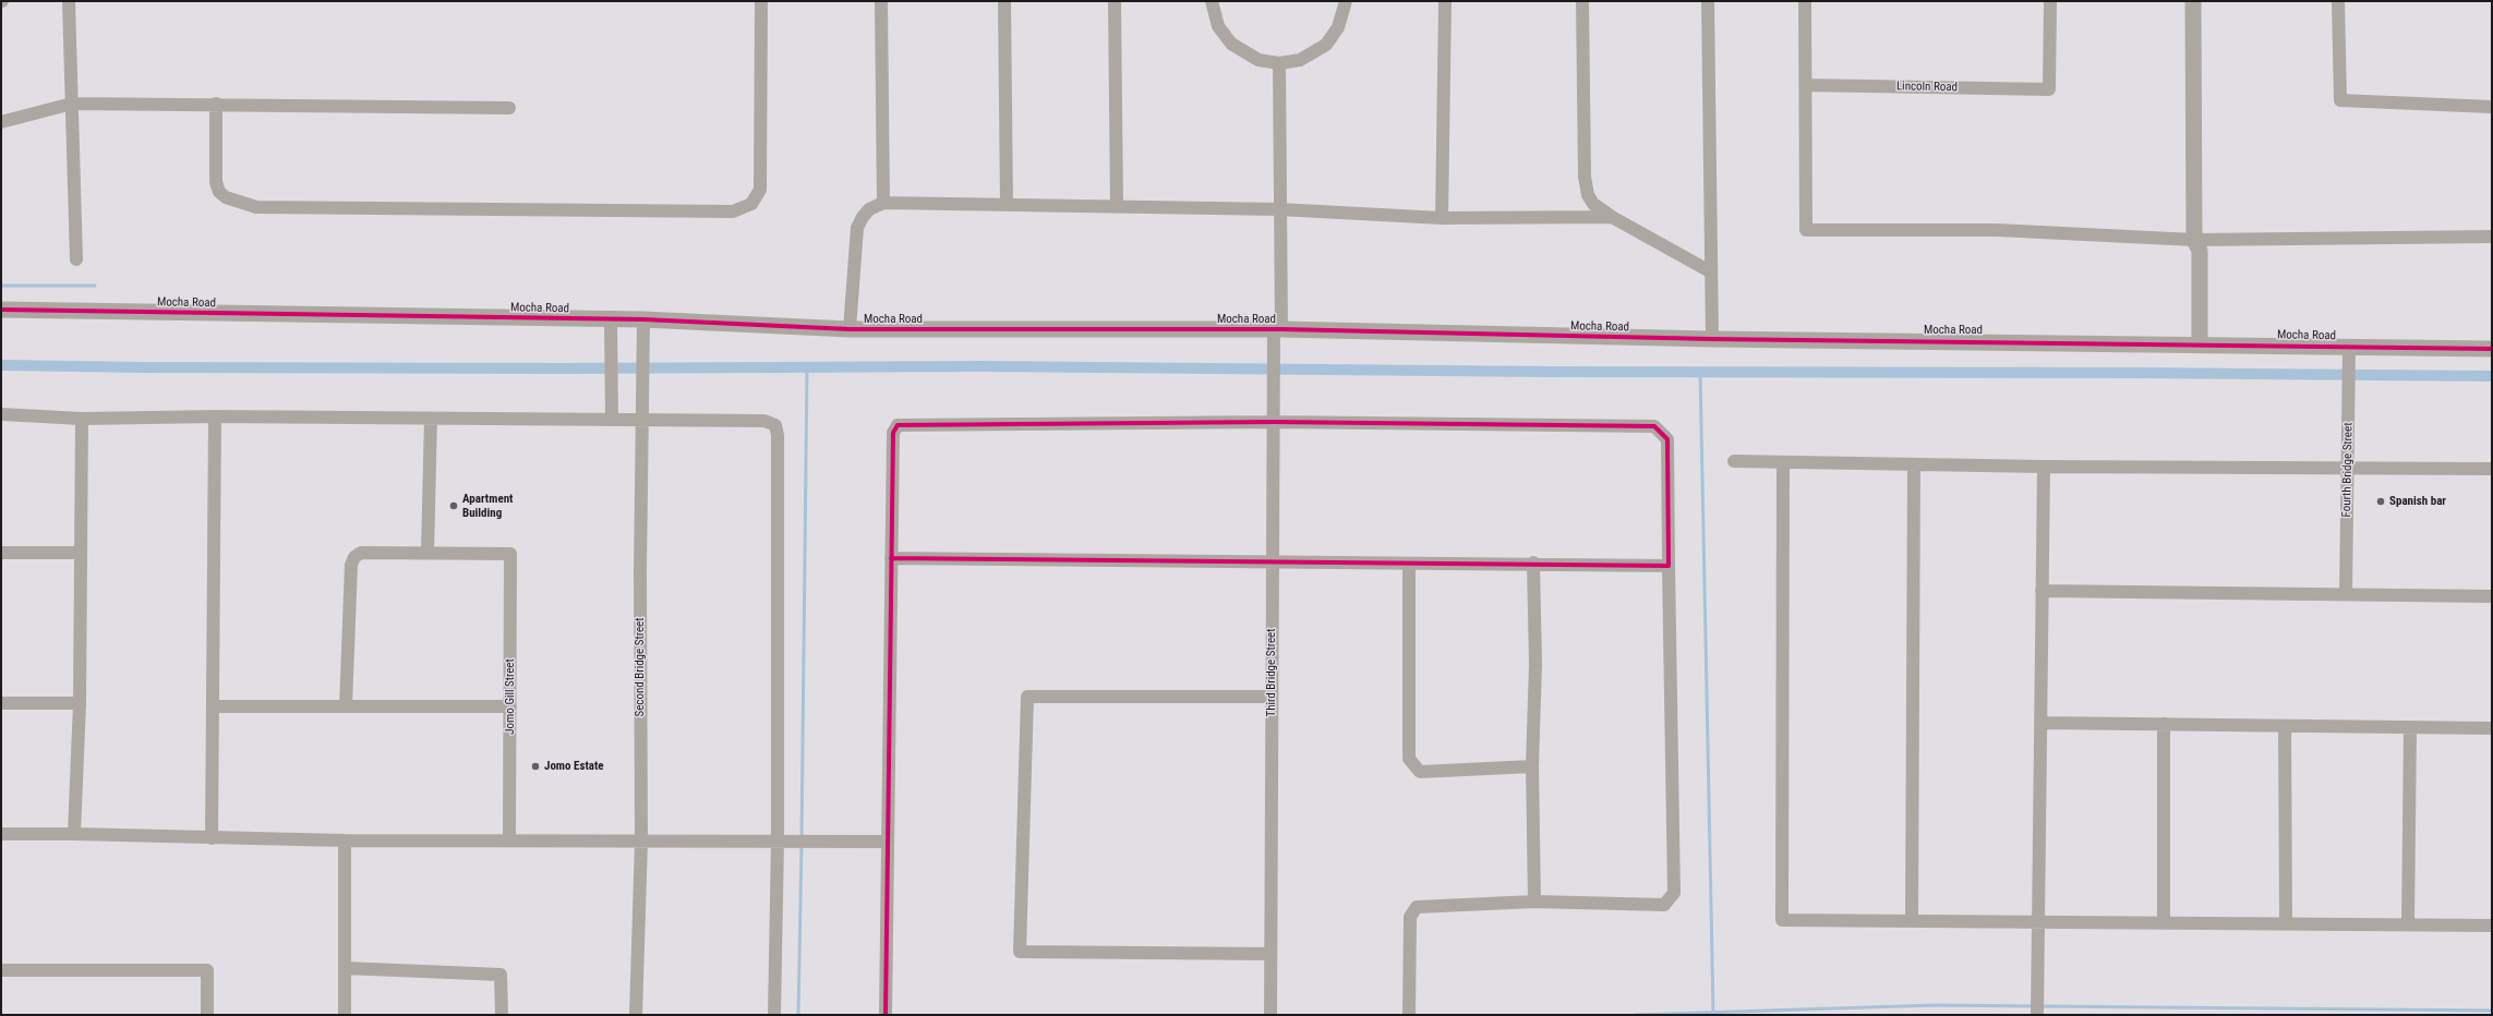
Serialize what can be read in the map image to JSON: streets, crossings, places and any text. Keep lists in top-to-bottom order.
{
  "streets": {
    "street": [
      "Lincoln Road",
      "Mocha Road",
      "Fourth Bridge Street",
      "Second Bridge Street",
      "Third Bridge Street",
      "Jomo Gill Street"
    ]
  },
  "crossings": [
    ["Mocha Road", "Fourth Bridge Street"],
    ["Mocha Road", "Second Bridge Street"],
    ["Mocha Road", "Third Bridge Street"]
  ],
  "places": ["Spanish bar", "Apartment Building", "Jomo Estate"]
}
